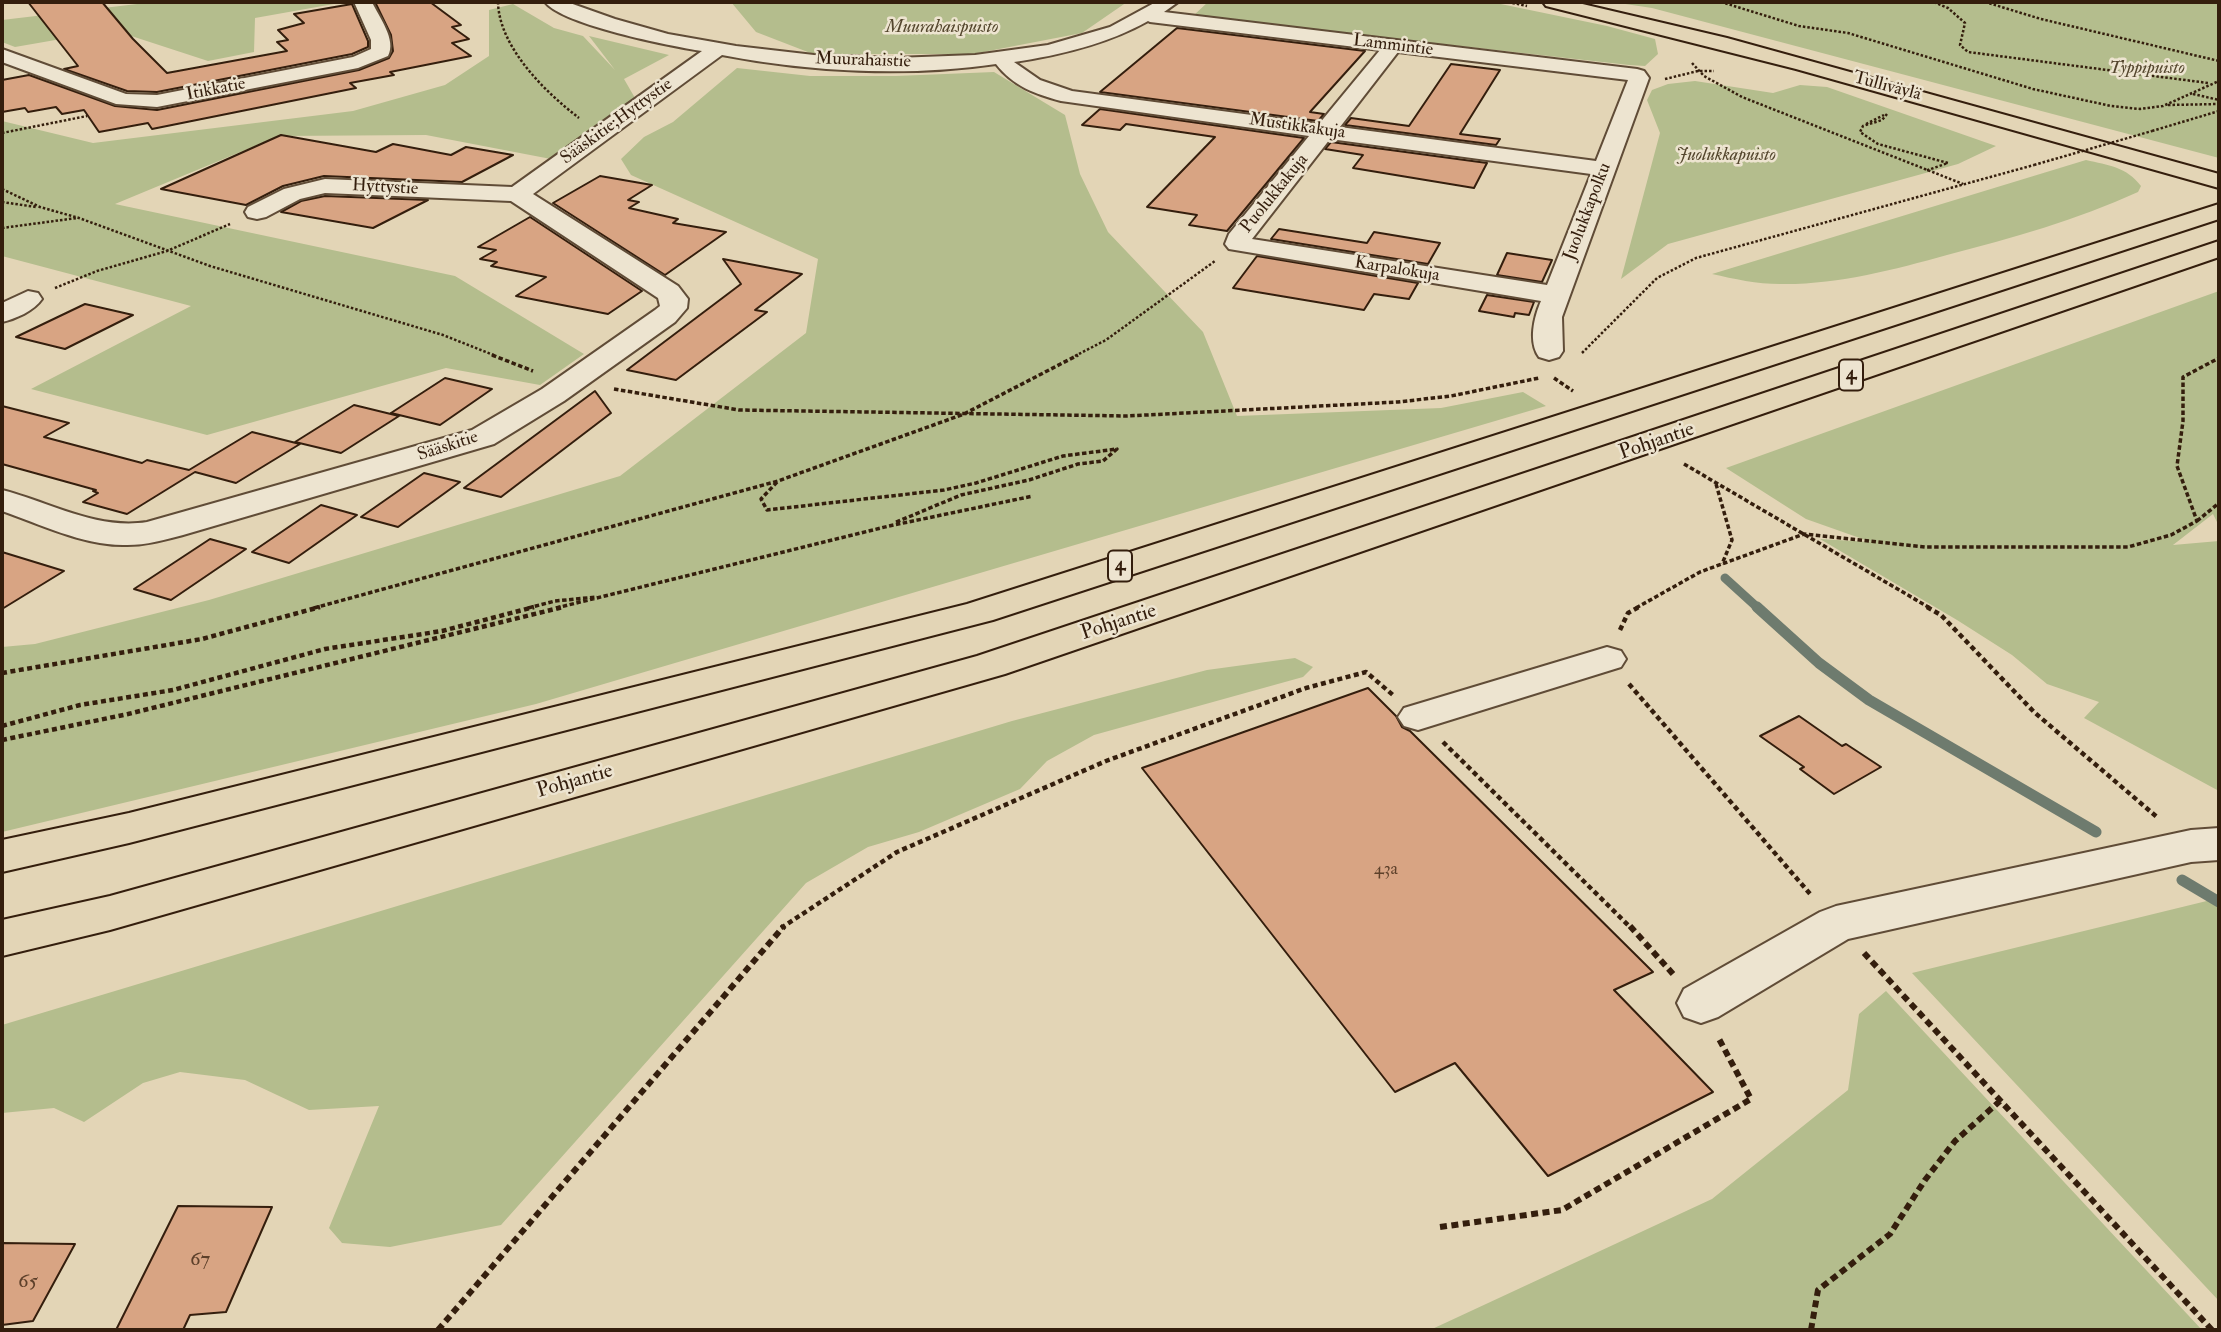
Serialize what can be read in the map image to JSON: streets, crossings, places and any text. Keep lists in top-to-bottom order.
{
  "streets": {
    "main road": ["Tulliväylä", "4", "Pohjantie"],
    "street": [
      "Lammintie",
      "Muurahaistie",
      "Itikkatie",
      "Sääskitie;Hyttystie",
      "Mustikkakuja",
      "Hyttystie",
      "Puolukkakuja",
      "Juolukkapolku",
      "Karpalokuja",
      "Sääskitie"
    ]
  },
  "crossings": [
    ["Lammintie", "Muurahaistie"],
    ["Lammintie", "Puolukkakuja"],
    ["Lammintie", "Juolukkapolku"],
    ["Muurahaistie", "Sääskitie;Hyttystie"],
    ["Muurahaistie", "Mustikkakuja"],
    ["Sääskitie;Hyttystie", "Hyttystie"],
    ["Sääskitie;Hyttystie", "Sääskitie"],
    ["Mustikkakuja", "Puolukkakuja"],
    ["Mustikkakuja", "Juolukkapolku"],
    ["Hyttystie", "Sääskitie"],
    ["Puolukkakuja", "Karpalokuja"],
    ["Juolukkapolku", "Karpalokuja"]
  ],
  "parks": ["Muurahaispuisto", "Typpipuisto", "Juolukkapuisto"],
  "house_numbers": ["43a", "67", "65"]
}
